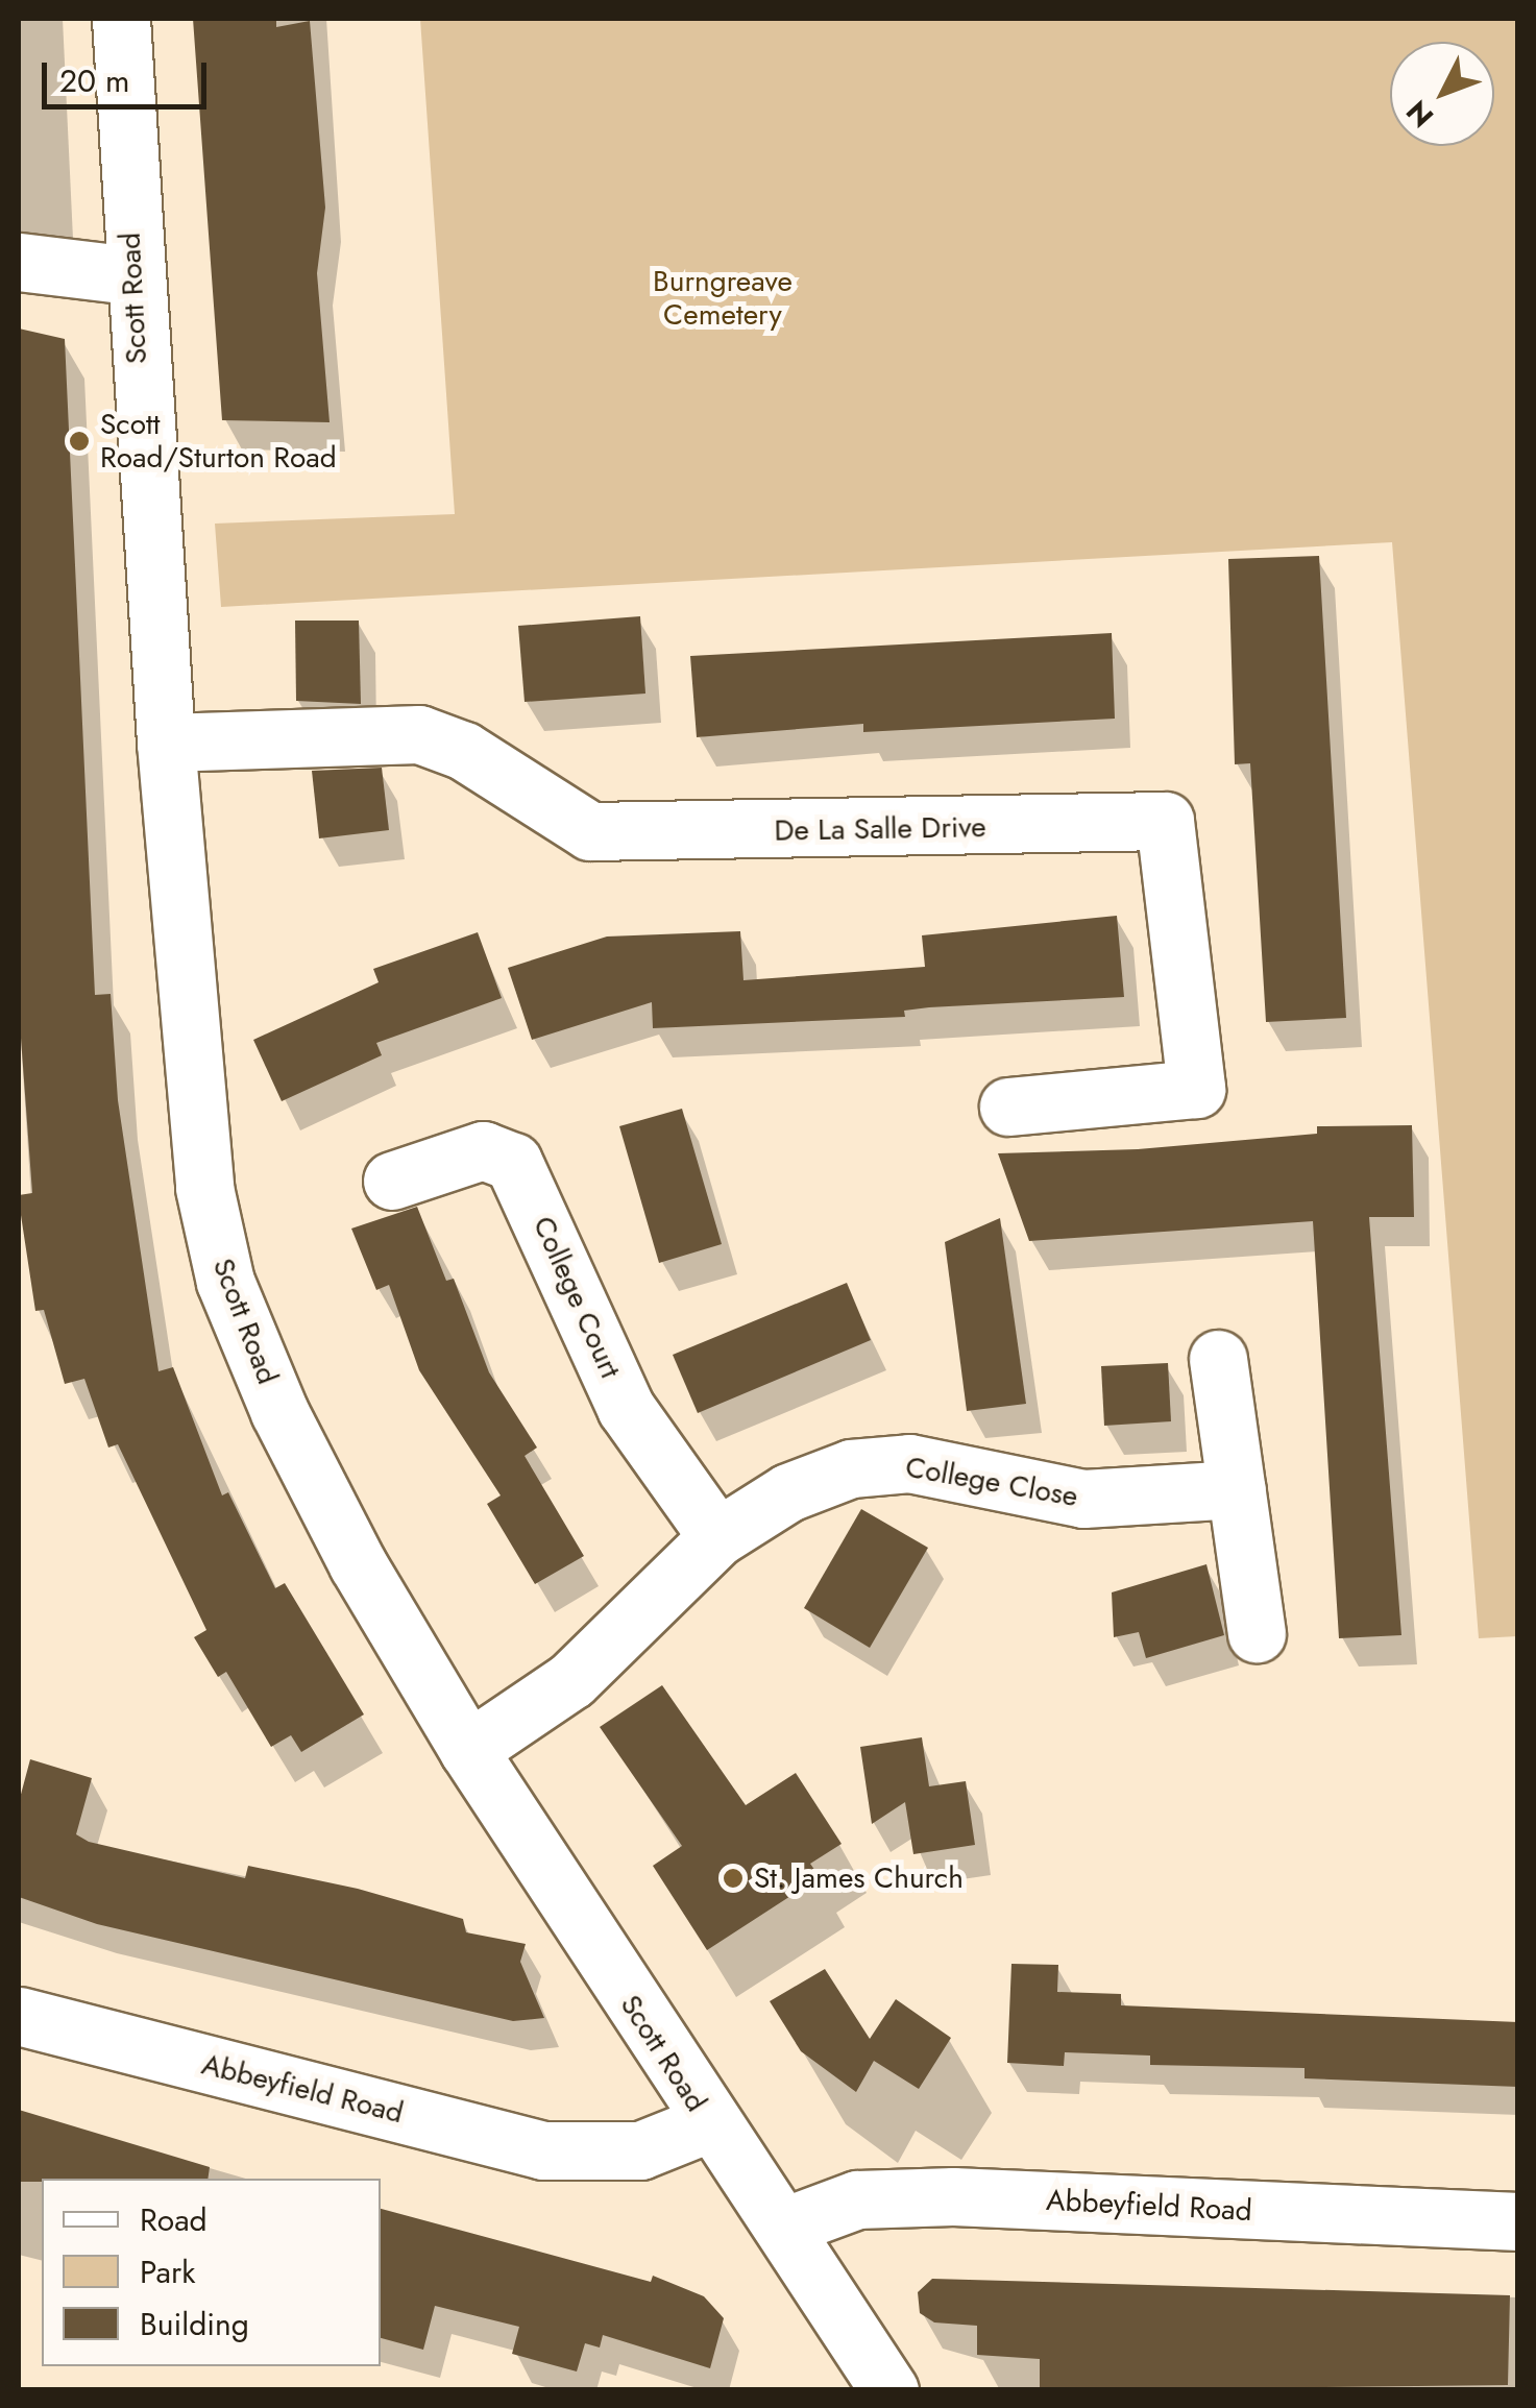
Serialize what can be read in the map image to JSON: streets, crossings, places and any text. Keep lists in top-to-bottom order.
{
  "streets": {
    "street": [
      "Scott Road",
      "De La Salle Drive",
      "College Court",
      "College Close",
      "Abbeyfield Road"
    ]
  },
  "crossings": [
    ["Scott Road", "De La Salle Drive"],
    ["Scott Road", "College Close"],
    ["Scott Road", "Abbeyfield Road"],
    ["College Court", "College Close"]
  ],
  "parks": ["Burngreave Cemetery"],
  "places": ["Scott Road/Sturton Road", "St. James Church"],
  "legend": ["Road", "Park", "Building"],
  "scale_bar": "20 m",
  "north": "bottom left"
}
